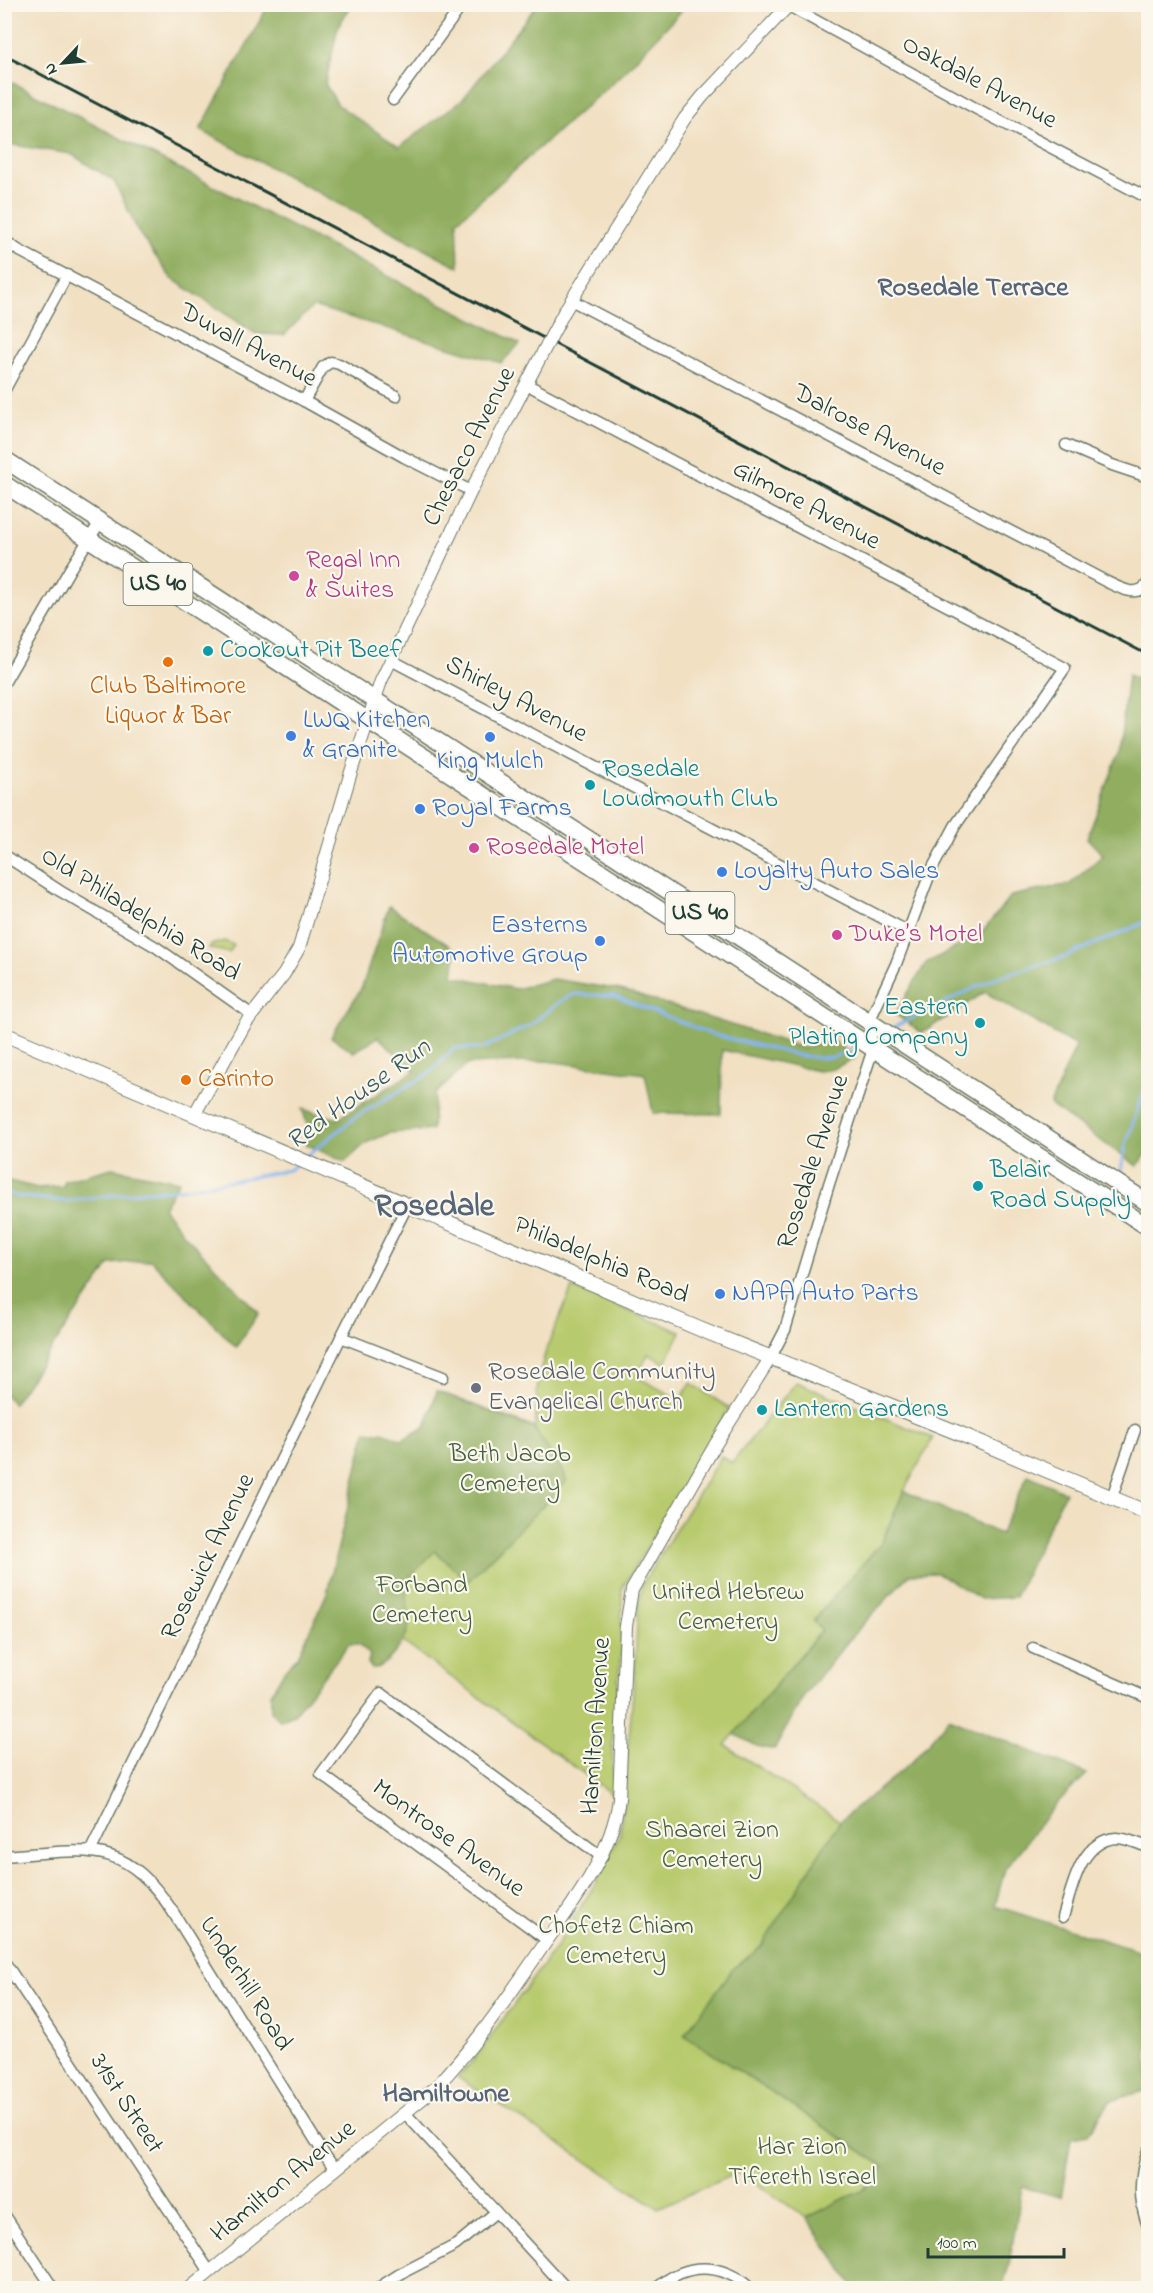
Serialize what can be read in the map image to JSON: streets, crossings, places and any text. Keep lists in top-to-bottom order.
{
  "streets": {
    "highway": ["US 40"],
    "main road": ["Philadelphia Road"],
    "street": [
      "Oakdale Avenue",
      "Duvall Avenue",
      "Dalrose Avenue",
      "Chesaco Avenue",
      "Gilmore Avenue",
      "Shirley Avenue",
      "Old Philadelphia Road",
      "Rosedale Avenue",
      "Rosewick Avenue",
      "Hamilton Avenue",
      "Montrose Avenue",
      "Underhill Road",
      "31st Street"
    ]
  },
  "crossings": [
    ["Oakdale Avenue", "Chesaco Avenue"],
    ["Duvall Avenue", "Chesaco Avenue"],
    ["Dalrose Avenue", "Chesaco Avenue"],
    ["Chesaco Avenue", "Gilmore Avenue"],
    ["Chesaco Avenue", "US 40"],
    ["Chesaco Avenue", "Shirley Avenue"],
    ["Chesaco Avenue", "Old Philadelphia Road"],
    ["Chesaco Avenue", "Philadelphia Road"],
    ["Gilmore Avenue", "Shirley Avenue"],
    ["US 40", "Rosedale Avenue"],
    ["Rosedale Avenue", "Philadelphia Road"],
    ["Rosedale Avenue", "Hamilton Avenue"],
    ["Philadelphia Road", "Rosewick Avenue"],
    ["Philadelphia Road", "Hamilton Avenue"],
    ["Rosewick Avenue", "Underhill Road"],
    ["Hamilton Avenue", "Montrose Avenue"],
    ["Hamilton Avenue", "Underhill Road"],
    ["Hamilton Avenue", "31st Street"]
  ],
  "districts": ["Rosedale Terrace", "Rosedale", "Hamiltowne"],
  "water": ["Red House Run"],
  "parks": [
    "Beth Jacob Cemetery",
    "Forband Cemetery",
    "United Hebrew Cemetery",
    "Shaarei Zion Cemetery",
    "Chofetz Chiam Cemetery",
    "Har Zion Tifereth Israel"
  ],
  "places": [
    "Regal Inn & Suites",
    "Cookout Pit Beef",
    "Club Baltimore Liquor & Bar",
    "LWQ Kitchen & Granite",
    "King Mulch",
    "Rosedale Loudmouth Club",
    "Royal Farms",
    "Rosedale Motel",
    "Loyalty Auto Sales",
    "Duke’s Motel",
    "Easterns Automotive Group",
    "Eastern Plating Company",
    "Carinto",
    "Belair Road Supply",
    "NAPA Auto Parts",
    "Rosedale Community Evangelical Church",
    "Lantern Gardens"
  ],
  "scale_bar": "100 m",
  "north": "bottom left"
}
